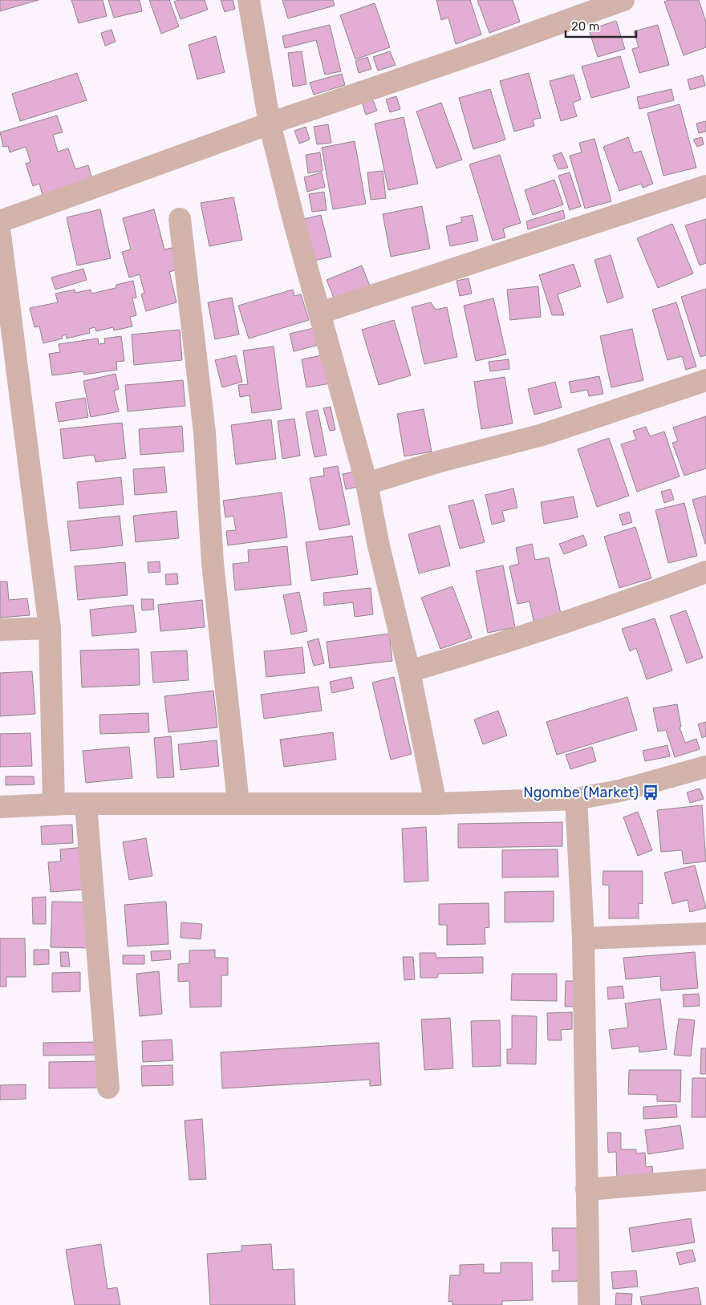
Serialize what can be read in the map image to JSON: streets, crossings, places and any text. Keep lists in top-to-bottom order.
{
  "places": {
    "bus stop": ["Ngombe (Market)"]
  },
  "scale_bar": "20 m"
}
